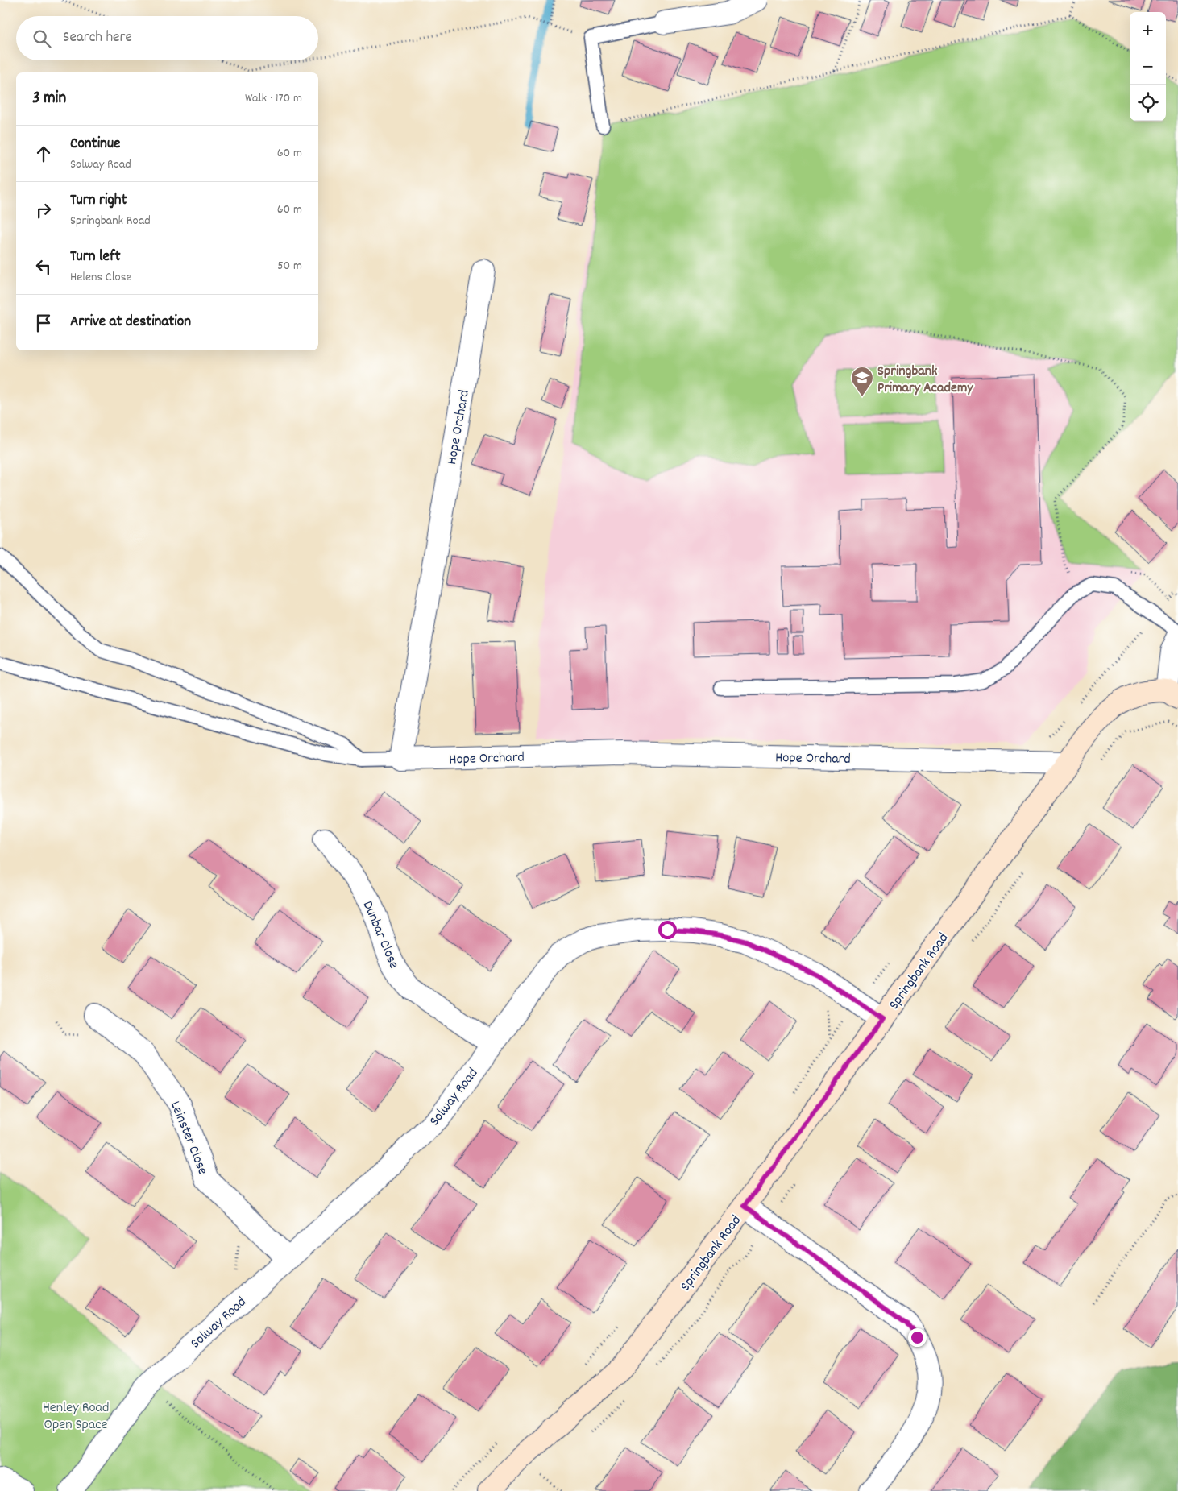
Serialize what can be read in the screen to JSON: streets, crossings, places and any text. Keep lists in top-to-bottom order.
{
  "streets": {
    "street": [
      "Hope Orchard",
      "Dunbar Close",
      "Springbank Road",
      "Solway Road",
      "Leinster Close"
    ]
  },
  "crossings": [
    ["Hope Orchard", "Springbank Road"],
    ["Dunbar Close", "Solway Road"],
    ["Springbank Road", "Solway Road"],
    ["Solway Road", "Leinster Close"]
  ],
  "parks": ["Henley Road Open Space"],
  "places": {
    "school or university": ["Springbank Primary Academy"]
  },
  "page": {
    "map_buttons": ["+", "−"],
    "search": "Search here",
    "heading": ["3 min", "Walk · 170 m"],
    "list": [
      ["Continue", "Solway Road", "60 m"],
      ["Turn right", "Springbank Road", "60 m"],
      ["Turn left", "Helens Close", "50 m"],
      "Arrive at destination"
    ]
  }
}
